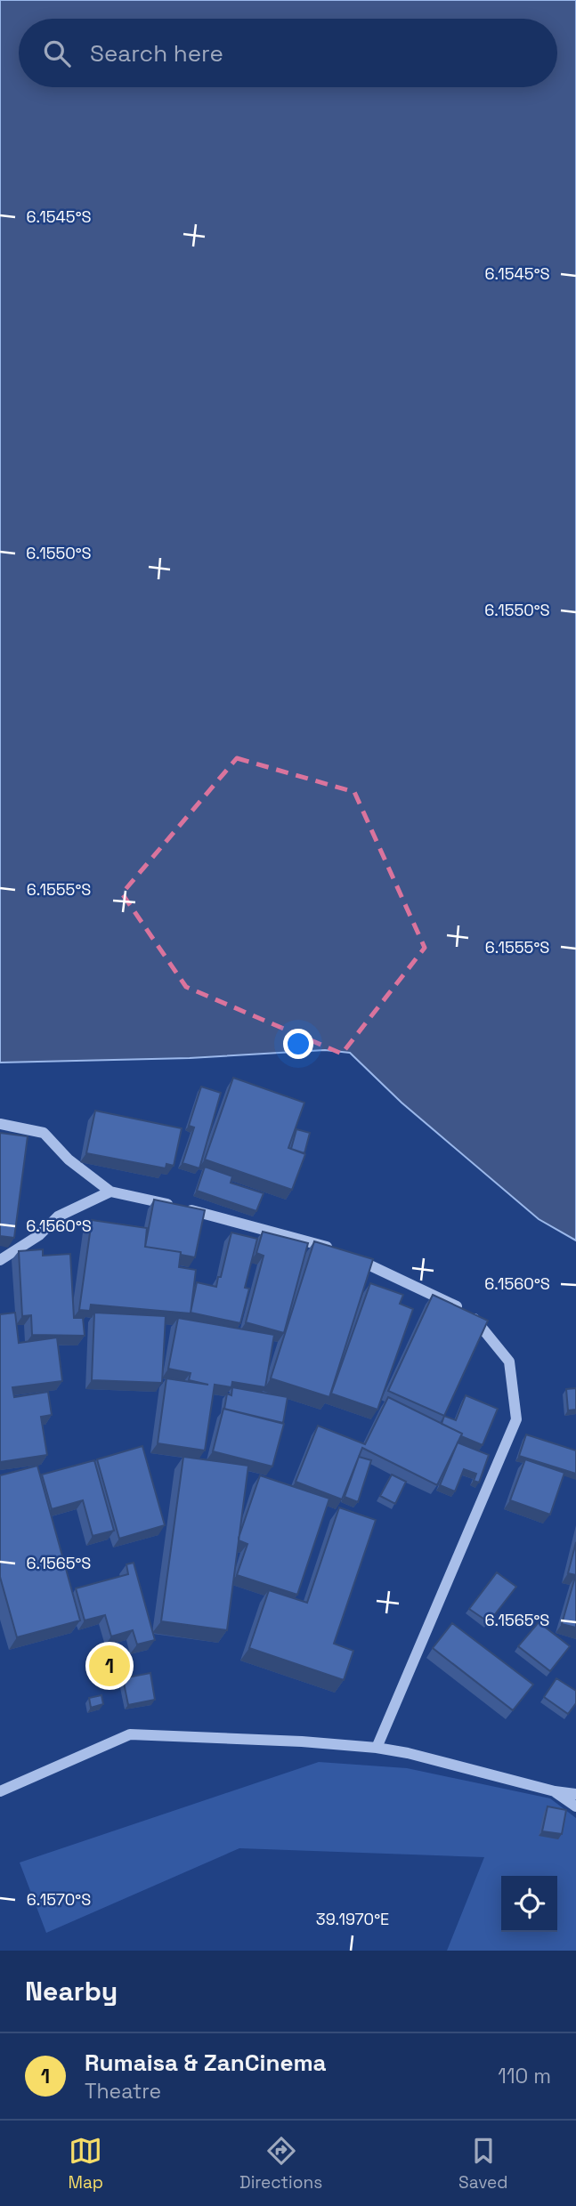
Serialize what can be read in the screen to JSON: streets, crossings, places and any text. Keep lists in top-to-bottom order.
{
  "page": {
    "search": "Search here",
    "pins": "1",
    "heading": "Nearby",
    "list": [
      {
        "mark": "1",
        "name": "Rumaisa & ZanCinema",
        "note": "Theatre",
        "value": "110 m"
      }
    ],
    "nav": ["Map", "Directions", "Saved"]
  },
  "coordinates": [
    "6.1545°S",
    "6.1550°S",
    "6.1555°S",
    "6.1560°S",
    "6.1565°S",
    "6.1570°S",
    "39.1970°E"
  ]
}
